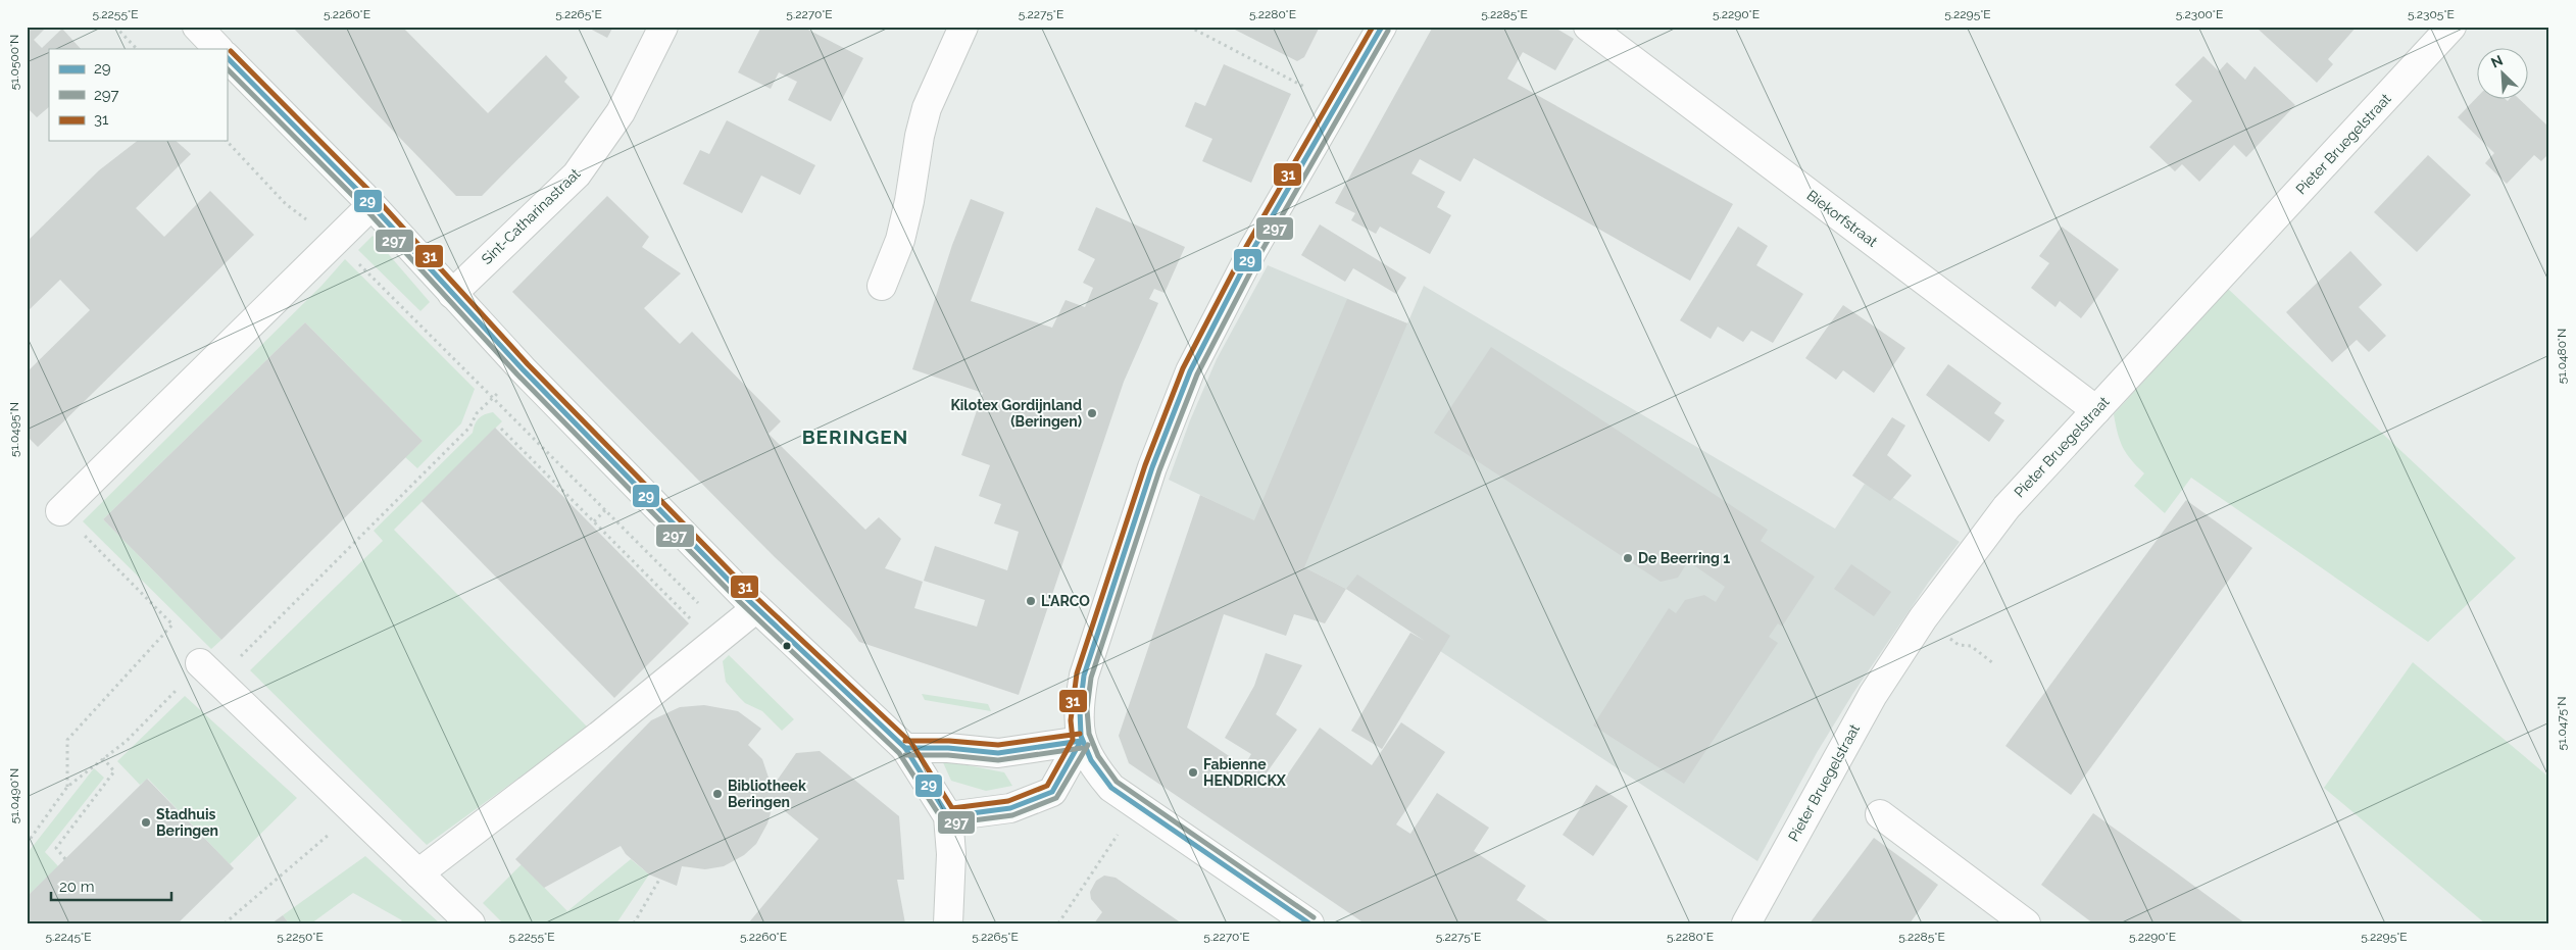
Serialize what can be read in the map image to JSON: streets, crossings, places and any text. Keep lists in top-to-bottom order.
{
  "streets": {
    "street": ["Pieter Bruegelstraat", "Sint-Catharinastraat", "Biekorfstraat"]
  },
  "crossings": [
    ["Pieter Bruegelstraat", "Biekorfstraat"]
  ],
  "districts": ["BERINGEN"],
  "places": [
    "Kilotex Gordijnland (Beringen)",
    "De Beerring 1",
    "L'ARCO",
    "Fabienne HENDRICKX",
    "Bibliotheek Beringen",
    "Stadhuis Beringen"
  ],
  "lines": ["transit line 29", "transit line 31", "transit line 297"],
  "legend": ["29", "297", "31"],
  "scale_bar": "20 m",
  "north": "top left",
  "coordinates": [
    "5.2255°E",
    "5.2260°E",
    "5.2265°E",
    "5.2270°E",
    "5.2275°E",
    "5.2280°E",
    "5.2285°E",
    "5.2290°E",
    "5.2295°E",
    "5.2300°E",
    "5.2305°E",
    "51.0500°N",
    "51.0480°N",
    "51.0495°N",
    "51.0475°N",
    "51.0490°N",
    "5.2245°E",
    "5.2250°E"
  ]
}
